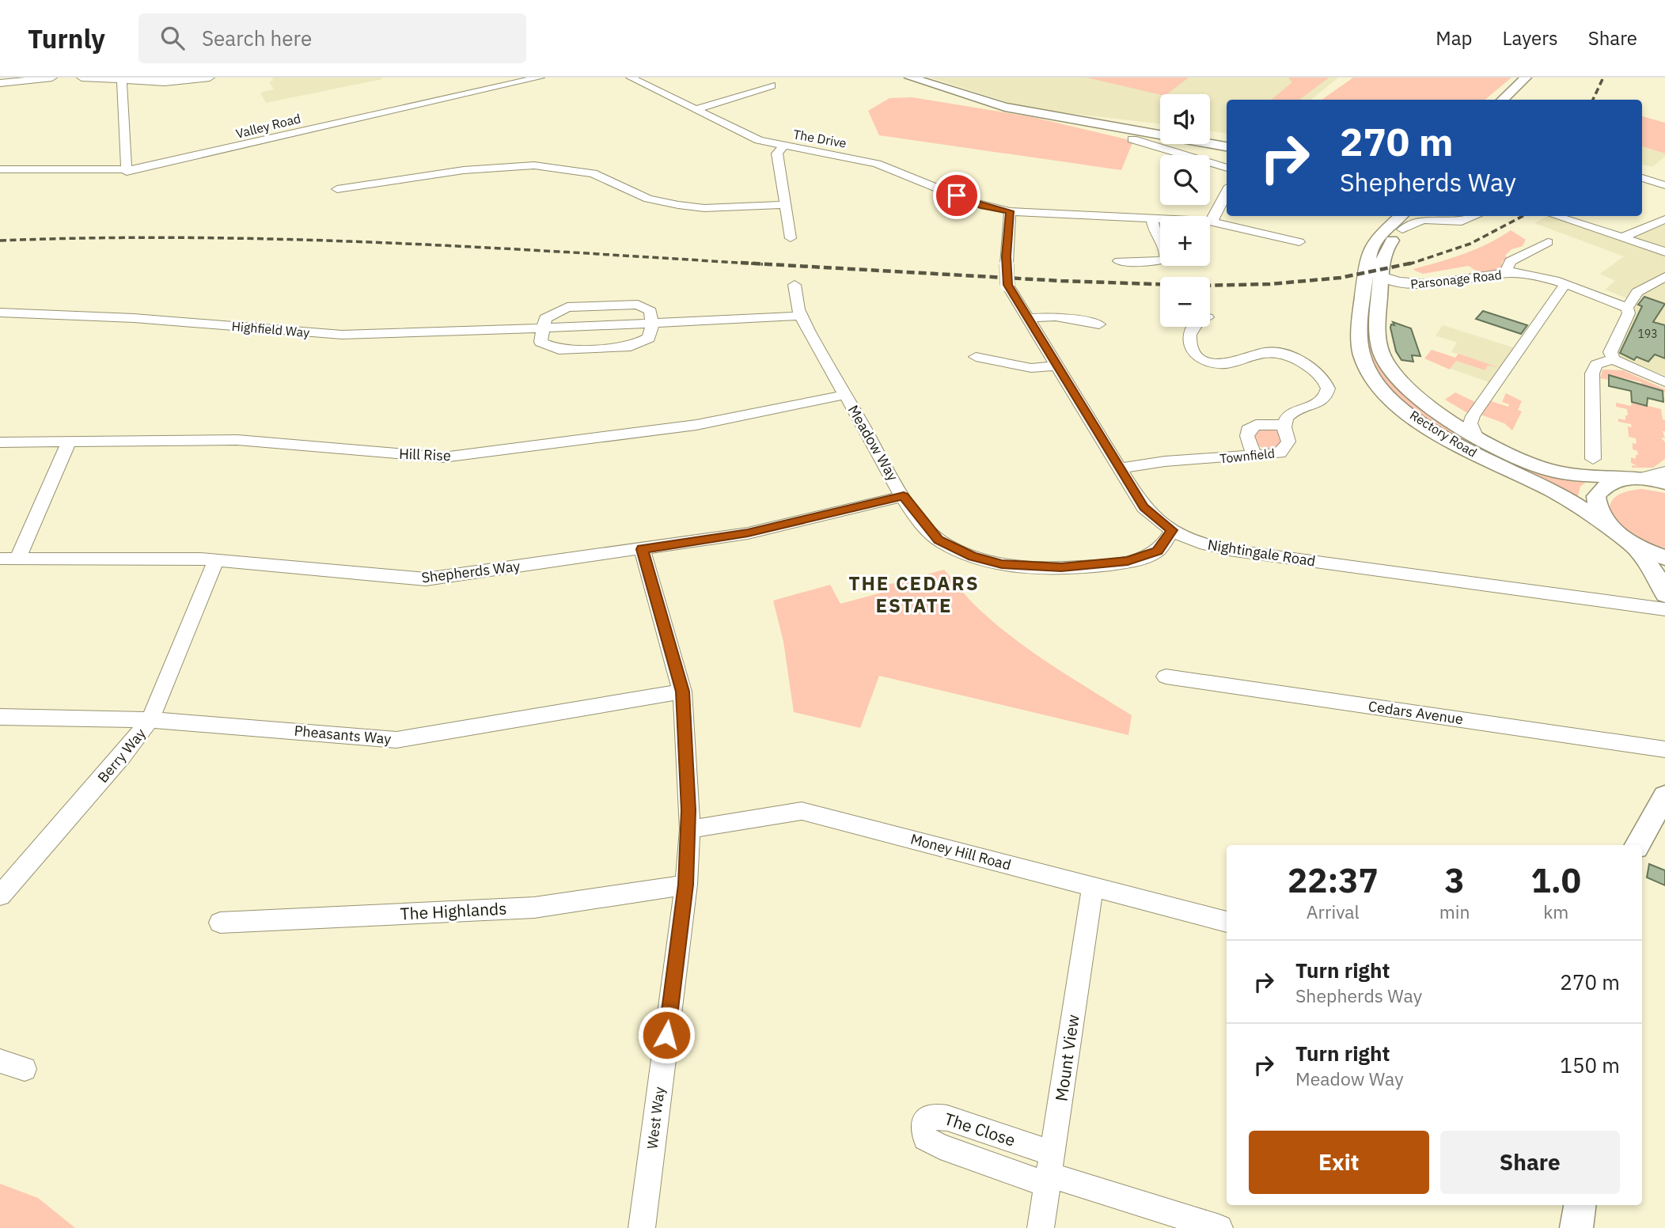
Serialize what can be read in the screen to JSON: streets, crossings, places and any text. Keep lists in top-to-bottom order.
{
  "streets": {
    "main road": ["Rectory Road"],
    "street": [
      "Valley Road",
      "The Drive",
      "Parsonage Road",
      "Highfield Way",
      "Meadow Way",
      "Hill Rise",
      "Townfield",
      "Nightingale Road",
      "Shepherds Way",
      "Cedars Avenue",
      "Pheasants Way",
      "Berry Way",
      "Money Hill Road",
      "The Highlands",
      "Mount View",
      "West Way"
    ]
  },
  "crossings": [
    ["The Drive", "Nightingale Road"],
    ["Parsonage Road", "Rectory Road"],
    ["Highfield Way", "Meadow Way"],
    ["Meadow Way", "Hill Rise"],
    ["Meadow Way", "Nightingale Road"],
    ["Meadow Way", "Shepherds Way"],
    ["Townfield", "Nightingale Road"],
    ["Shepherds Way", "Berry Way"],
    ["Shepherds Way", "West Way"],
    ["Pheasants Way", "Berry Way"],
    ["Pheasants Way", "West Way"],
    ["Money Hill Road", "Mount View"],
    ["Money Hill Road", "West Way"],
    ["The Highlands", "West Way"]
  ],
  "districts": ["THE CEDARS ESTATE"],
  "house_numbers": ["193"],
  "page": {
    "header": "Turnly",
    "search": "Search here",
    "nav": ["Map", "Layers", "Share"],
    "map_buttons": ["+", "−"],
    "turn": ["270 m", "Shepherds Way"],
    "eta": [
      "22:37",
      "Arrival",
      "3",
      "min",
      "1.0",
      "km"
    ],
    "list": [
      {
        "name": "Turn right",
        "note": "Shepherds Way",
        "value": "270 m"
      },
      {
        "name": "Turn right",
        "note": "Meadow Way",
        "value": "150 m"
      }
    ],
    "buttons": ["Exit", "Share"]
  }
}
